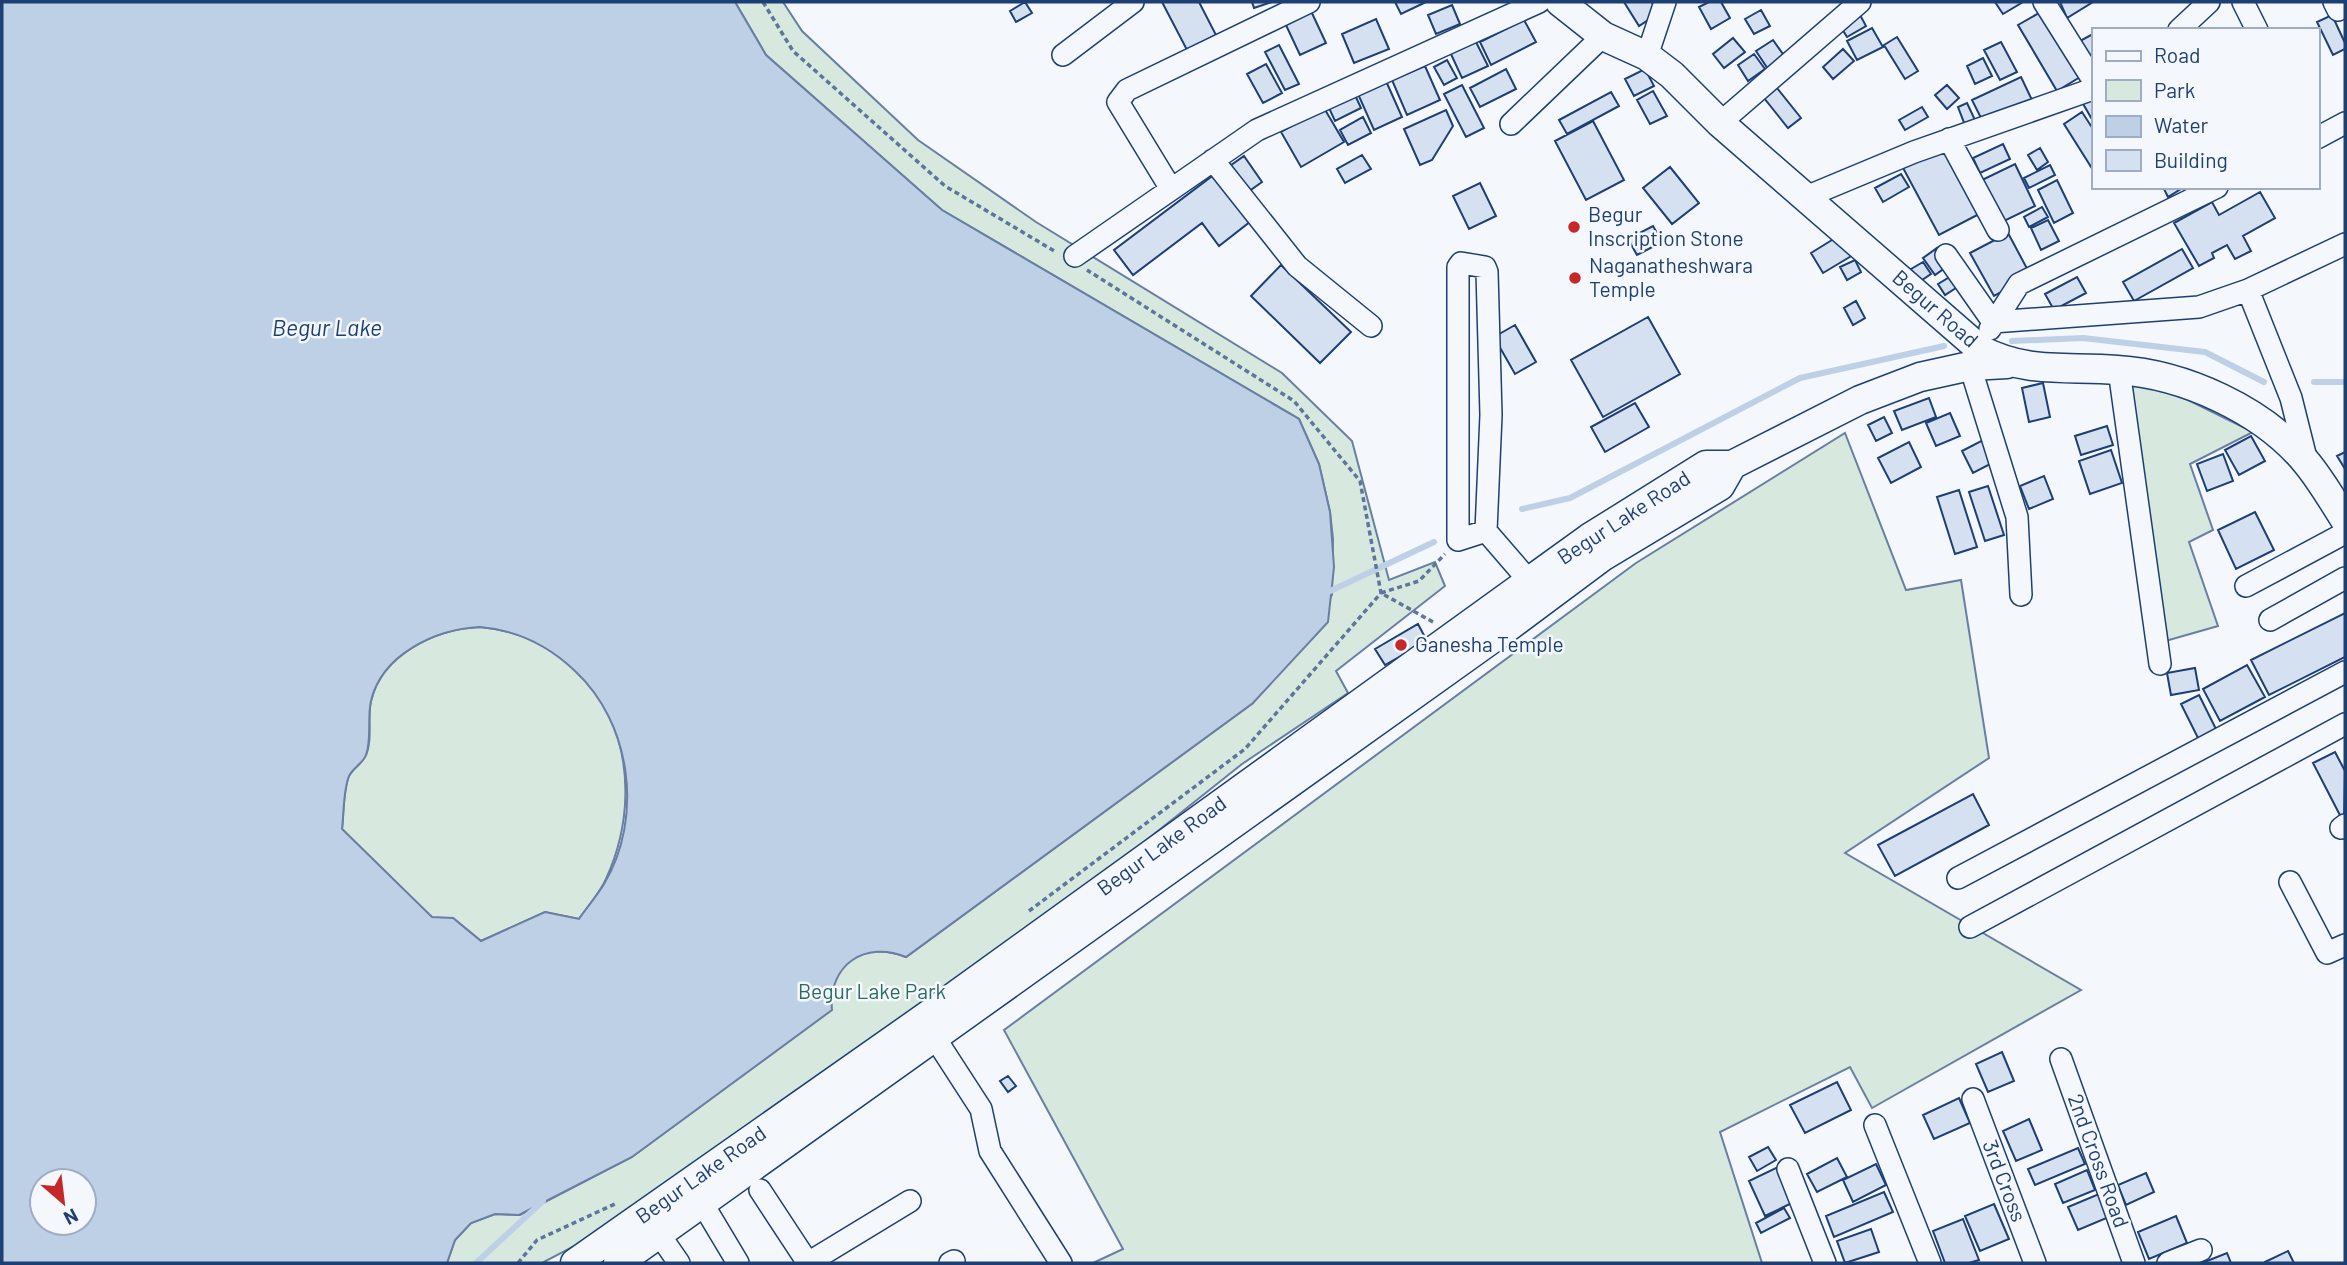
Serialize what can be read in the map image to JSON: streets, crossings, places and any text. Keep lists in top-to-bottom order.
{
  "streets": {
    "main road": ["Begur Road", "Begur Lake Road"],
    "street": ["2nd Cross Road", "3rd Cross"]
  },
  "water": ["Begur Lake"],
  "parks": ["Begur Lake Park"],
  "places": ["Begur Inscription Stone", "Naganatheshwara Temple", "Ganesha Temple"],
  "legend": [
    "Road",
    "Park",
    "Water",
    "Building"
  ],
  "north": "bottom right"
}
